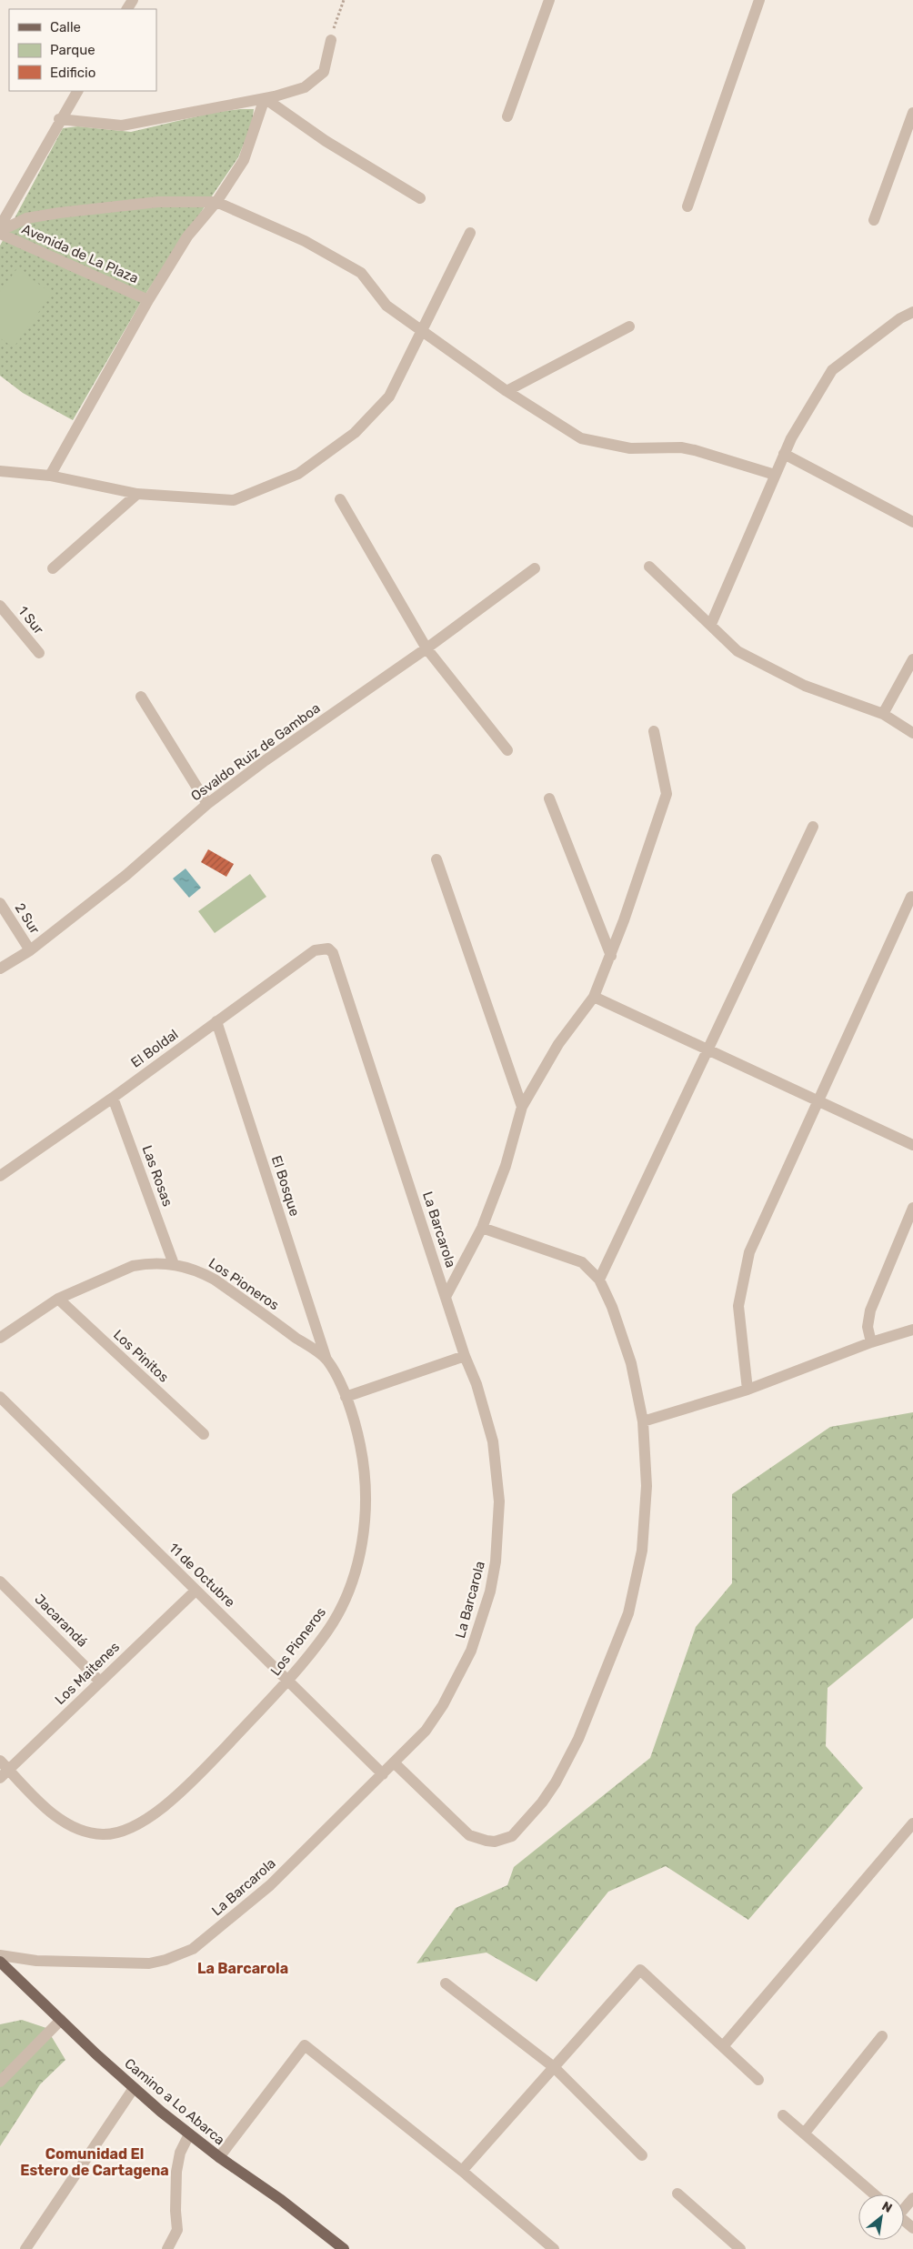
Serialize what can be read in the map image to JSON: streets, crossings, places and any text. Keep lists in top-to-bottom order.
{
  "streets": {
    "main road": ["Camino a Lo Abarca"],
    "street": [
      "Avenida de La Plaza",
      "1 Sur",
      "Osvaldo Ruiz de Gamboa",
      "2 Sur",
      "El Boldal",
      "Las Rosas",
      "El Bosque",
      "La Barcarola",
      "Los Pioneros",
      "Los Pinitos",
      "11 de Octubre",
      "Jacarandá",
      "Los Maitenes"
    ]
  },
  "crossings": [
    ["Osvaldo Ruiz de Gamboa", "2 Sur"],
    ["El Boldal", "Las Rosas"],
    ["El Boldal", "El Bosque"],
    ["El Boldal", "La Barcarola"],
    ["Las Rosas", "Los Pioneros"],
    ["El Bosque", "Los Pioneros"],
    ["La Barcarola", "11 de Octubre"],
    ["Los Pioneros", "Los Pinitos"],
    ["Los Pioneros", "11 de Octubre"],
    ["Los Pioneros", "Los Maitenes"],
    ["11 de Octubre", "Los Maitenes"],
    ["Jacarandá", "Los Maitenes"]
  ],
  "districts": ["La Barcarola", "Comunidad El Estero de Cartagena"],
  "legend": ["Calle", "Parque", "Edificio"],
  "north": "top right"
}
